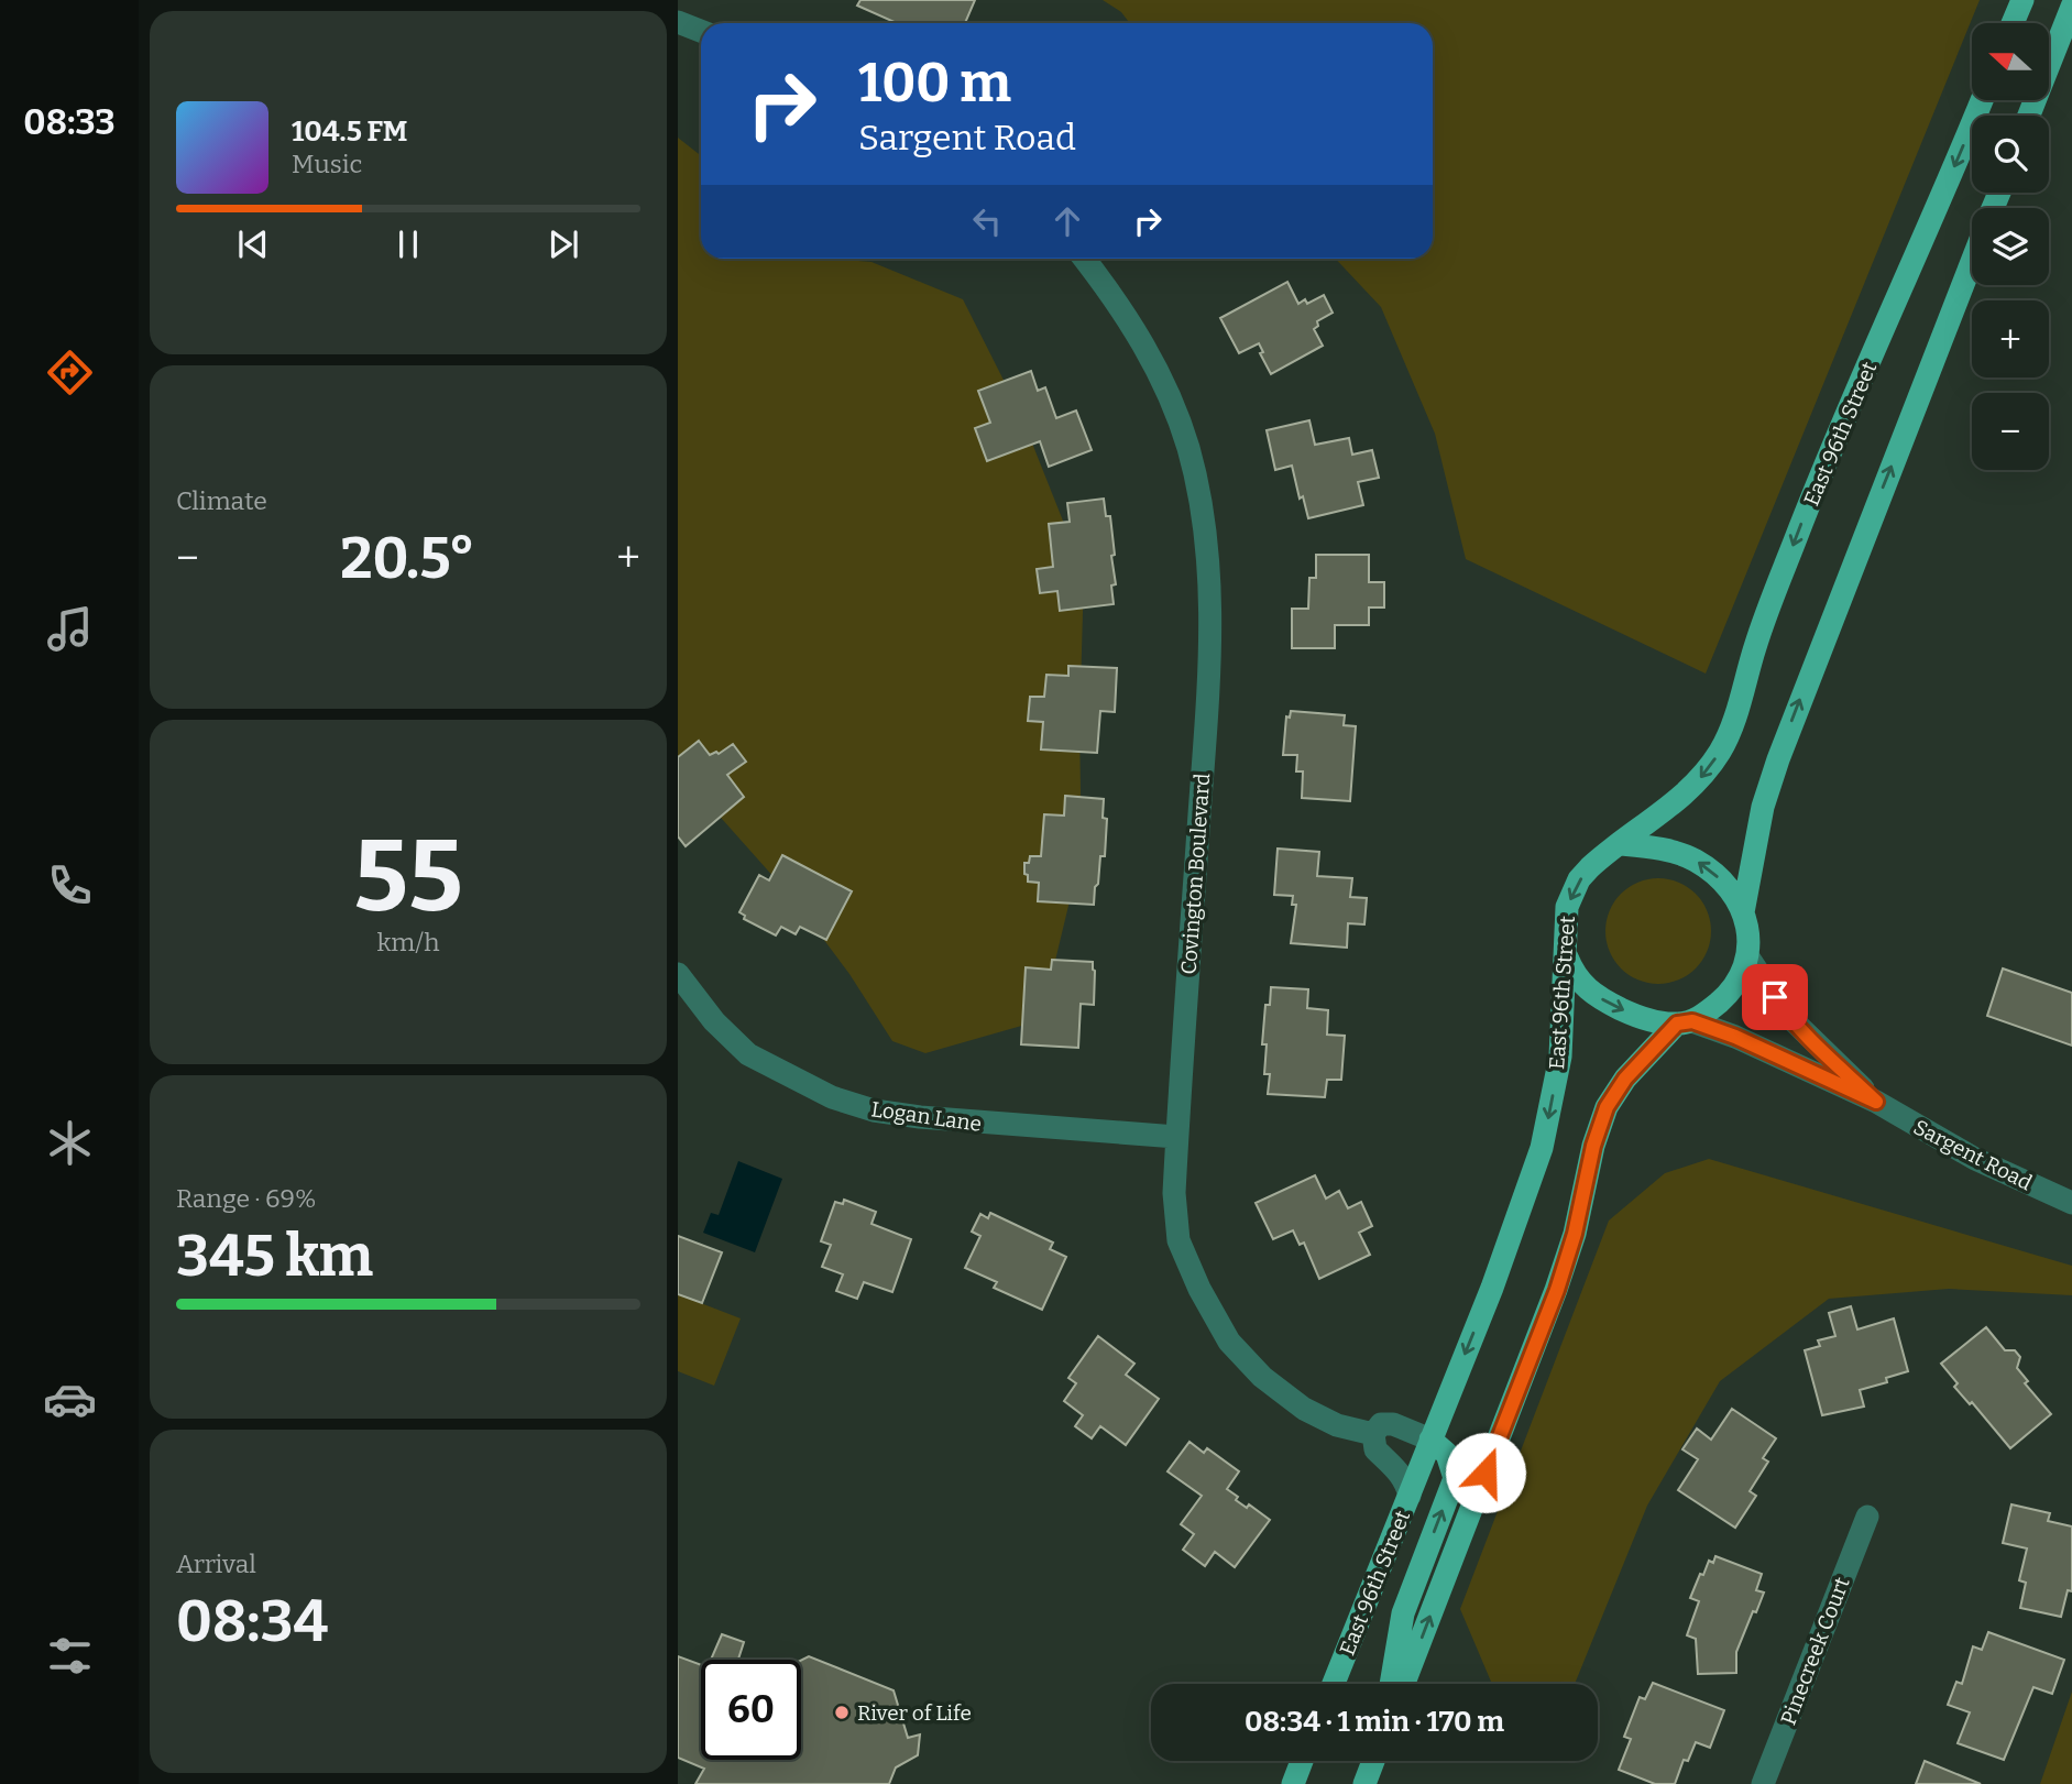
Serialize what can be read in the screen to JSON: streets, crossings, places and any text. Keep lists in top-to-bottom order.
{
  "streets": {
    "main road": ["East 96th Street"],
    "street": [
      "Covington Boulevard",
      "Logan Lane",
      "Sargent Road",
      "Pinecreek Court"
    ]
  },
  "crossings": [
    ["East 96th Street", "Covington Boulevard"],
    ["East 96th Street", "Sargent Road"],
    ["Covington Boulevard", "Logan Lane"]
  ],
  "places": ["River of Life"],
  "north": "left",
  "page": {
    "tabs": "08:33",
    "map_buttons": ["+", "−"],
    "turn": ["100 m", "Sargent Road"],
    "song": ["104.5 FM", "Music"],
    "tile": [
      "Climate",
      ["55", "km/h"],
      ["Range · 69%", "345 km"],
      ["Arrival", "08:34"]
    ],
    "heat": ["−", "20.5°", "+"],
    "limit": "60",
    "trip": "08:34 · 1 min · 170 m"
  }
}
